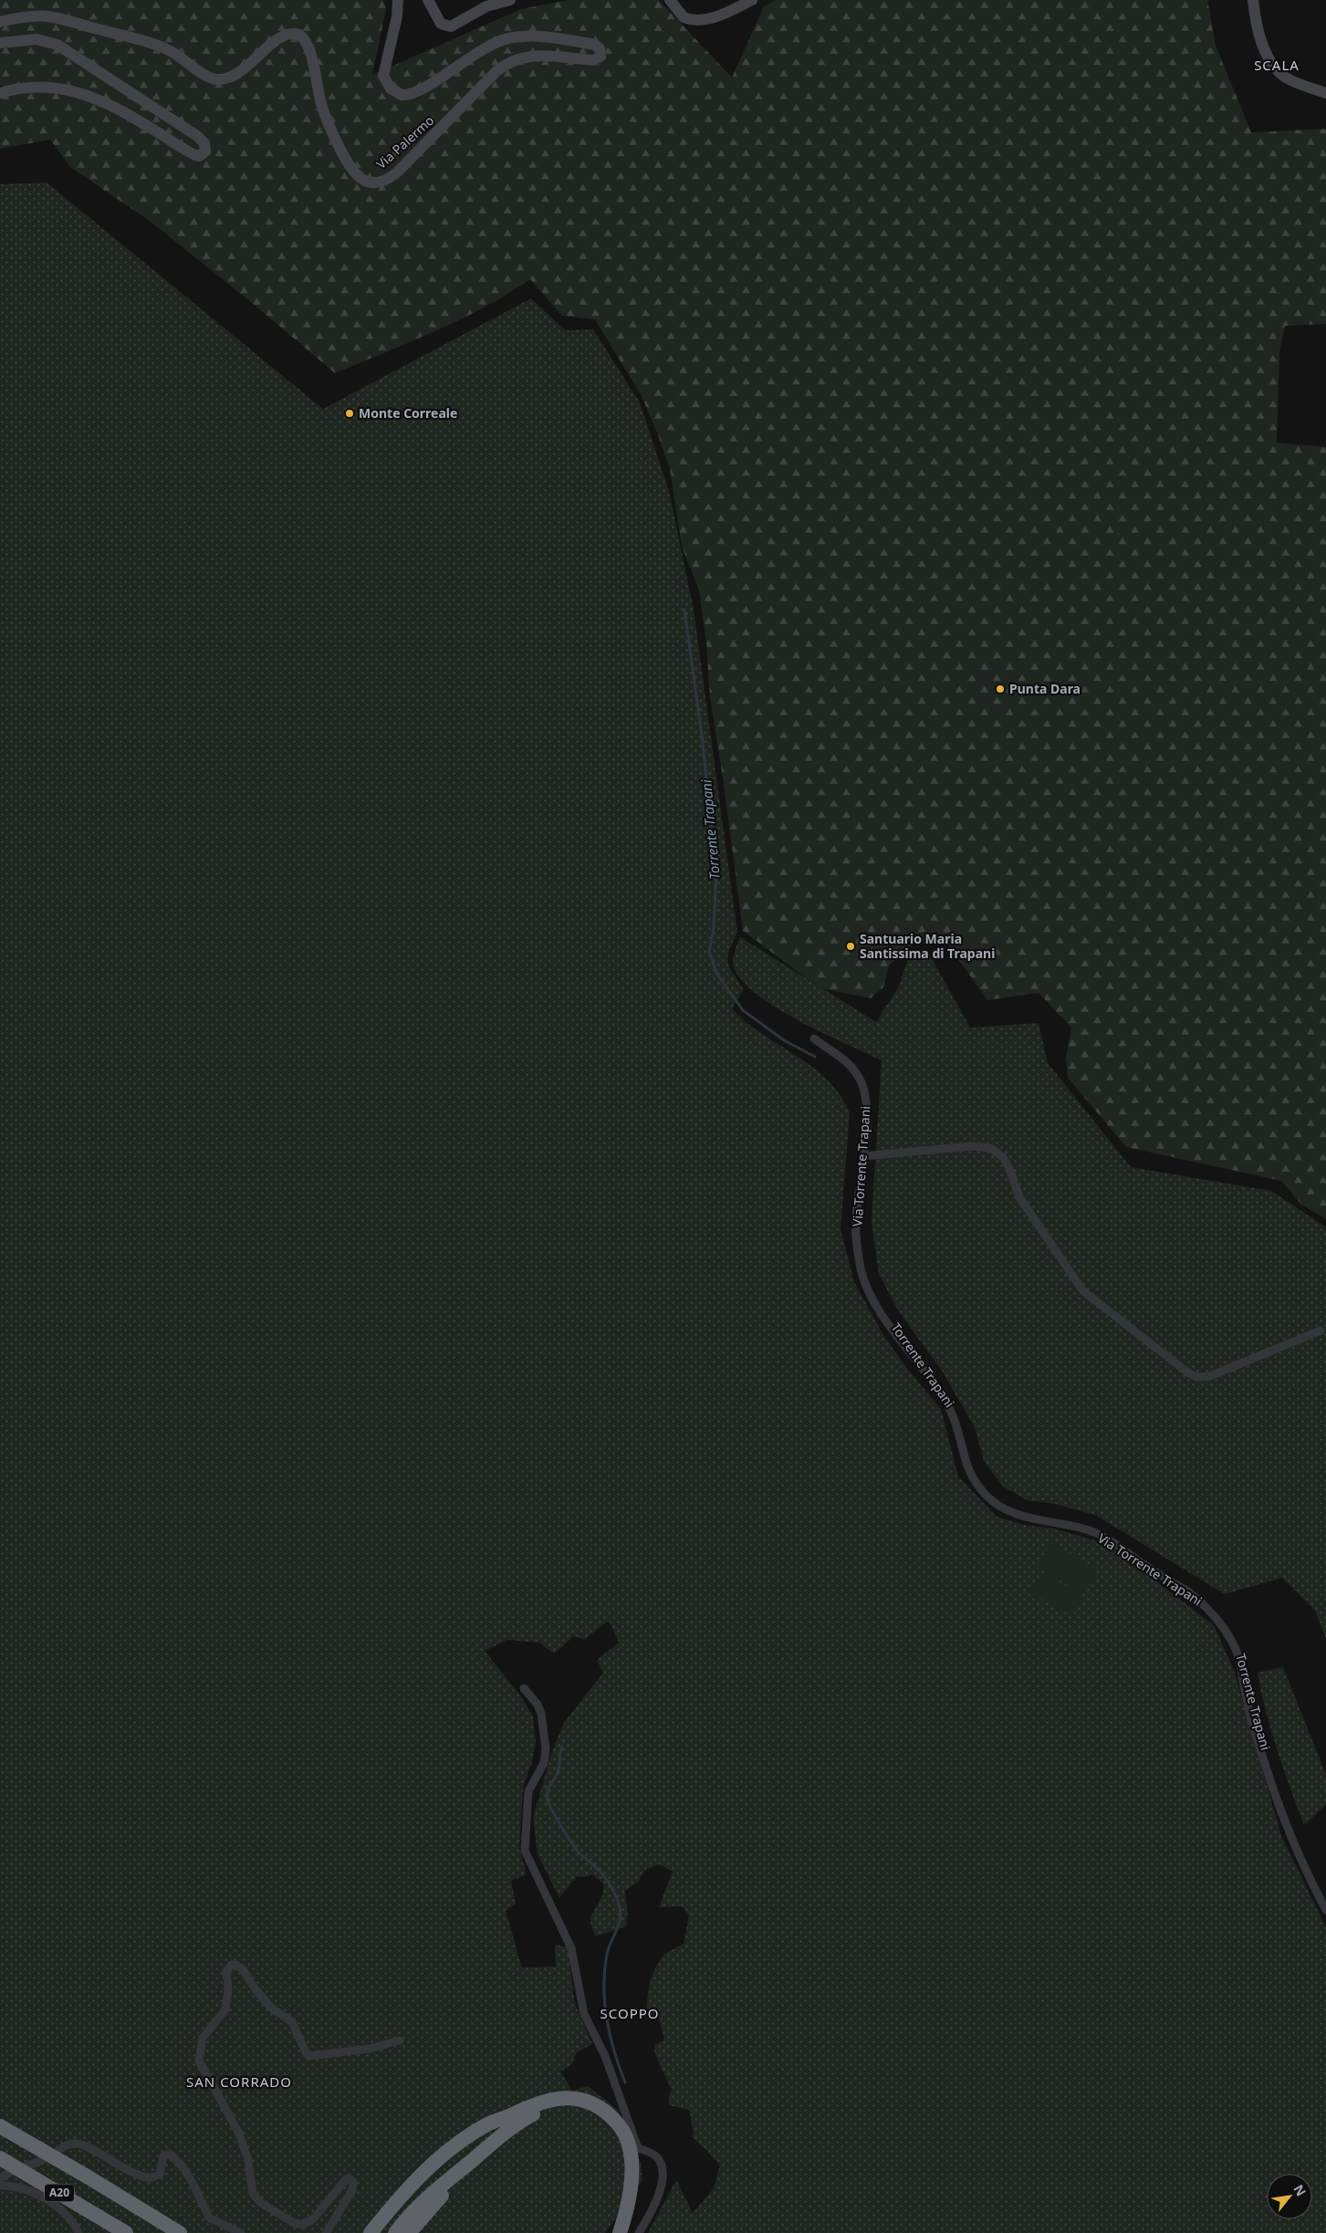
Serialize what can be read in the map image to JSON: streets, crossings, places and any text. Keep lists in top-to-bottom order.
{
  "streets": {
    "highway": ["A20"],
    "main road": ["Via Palermo"],
    "street": ["Via Torrente Trapani", "Torrente Trapani"]
  },
  "crossings": [
    ["Via Torrente Trapani", "Torrente Trapani"]
  ],
  "districts": ["SCALA", "SCOPPO", "SAN CORRADO"],
  "water": ["Torrente Trapani"],
  "places": ["Monte Correale", "Punta Dara", "Santuario Maria Santissima di Trapani"],
  "north": "top right"
}
